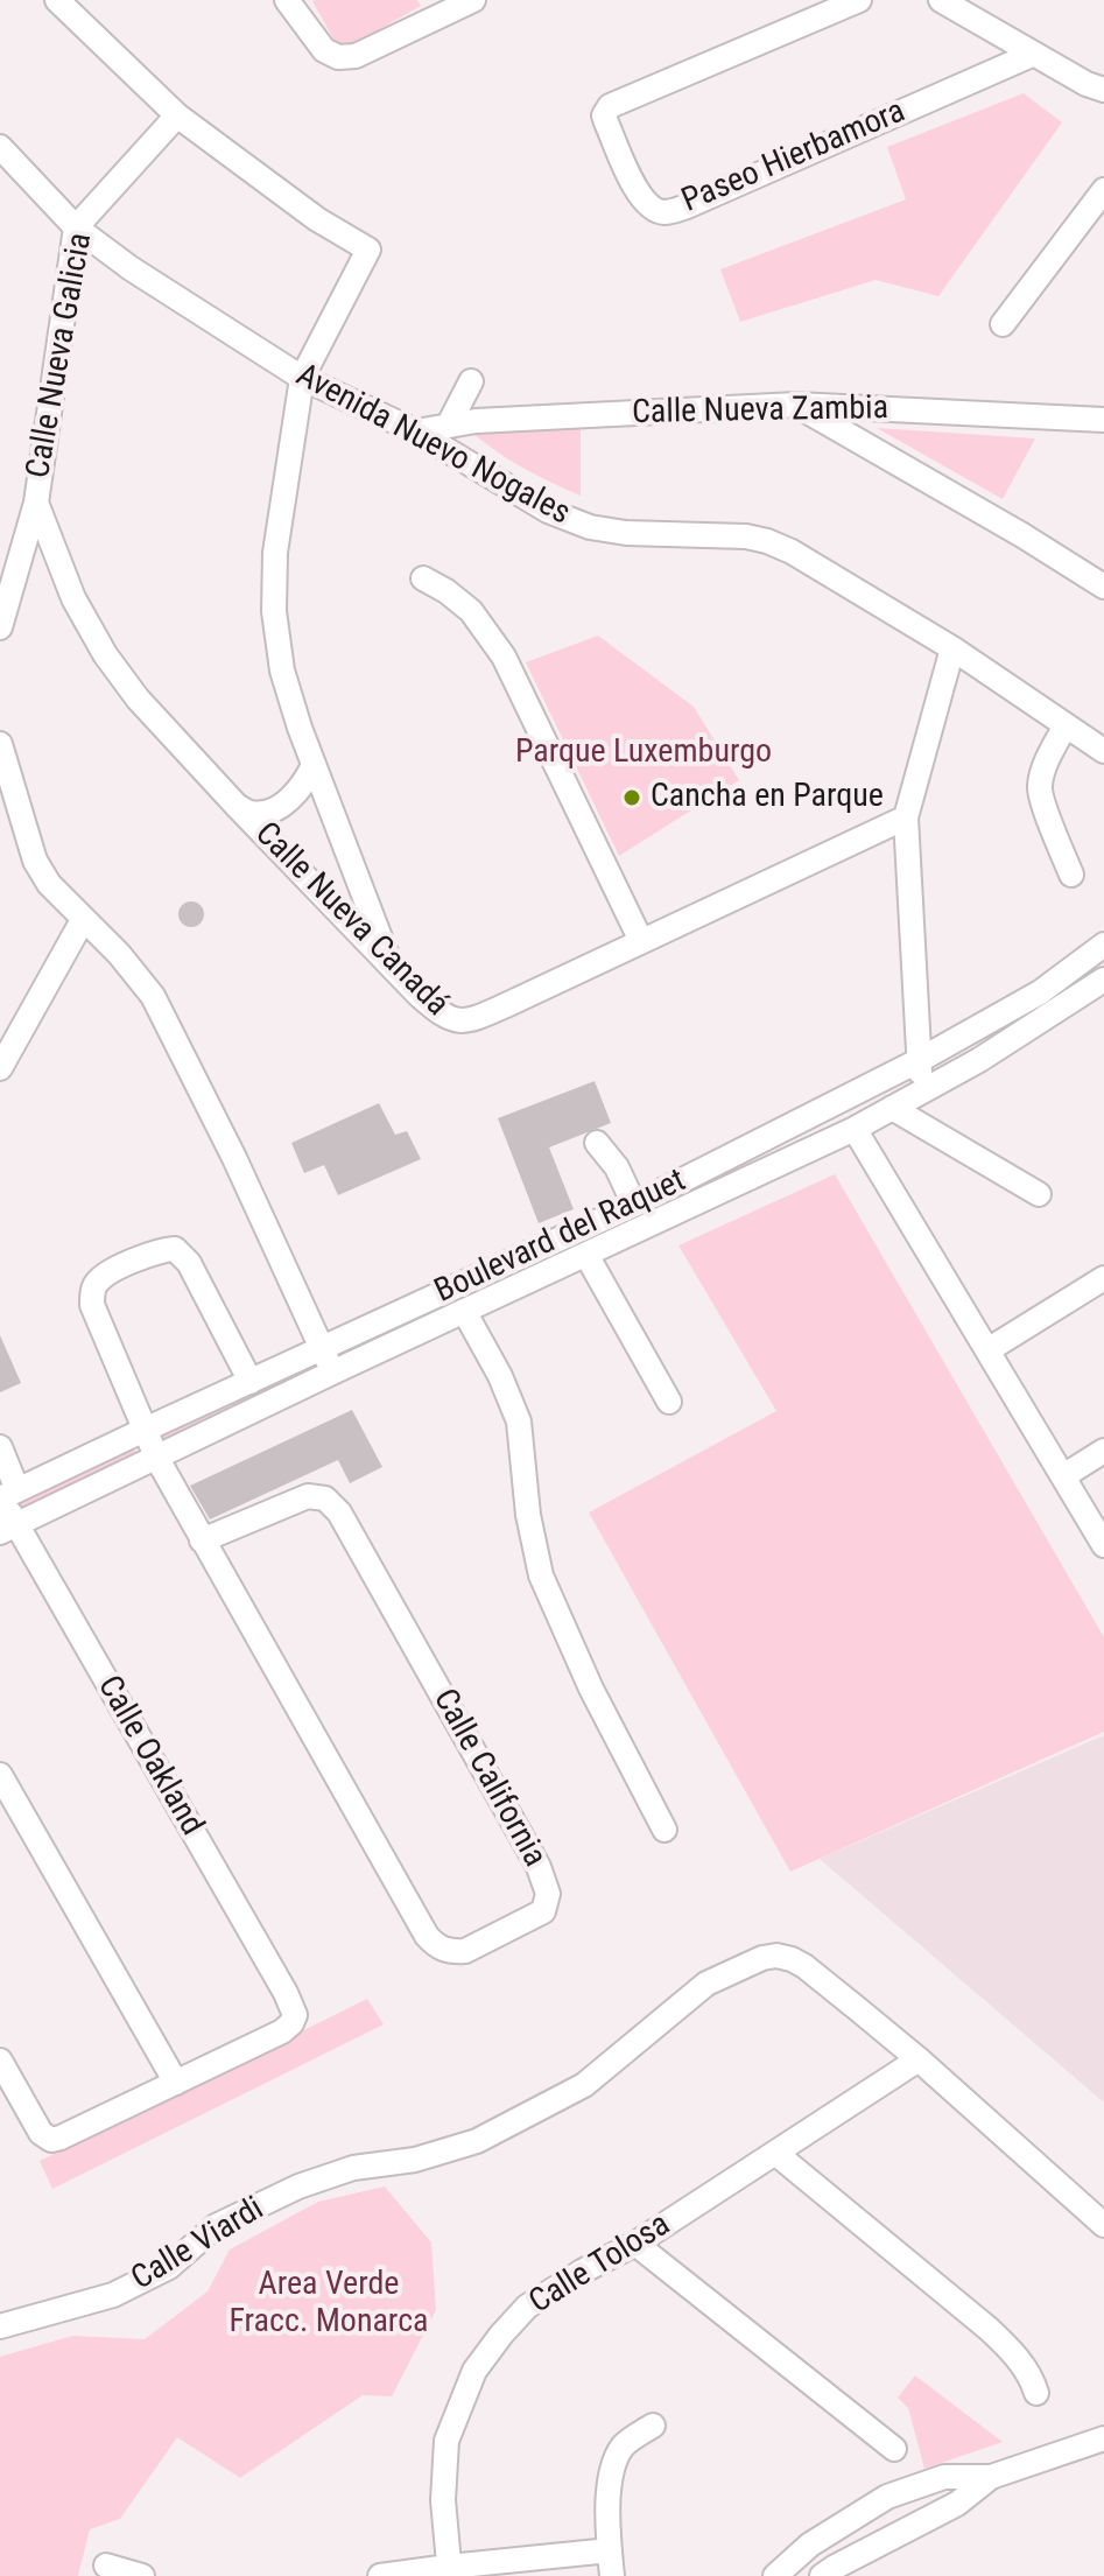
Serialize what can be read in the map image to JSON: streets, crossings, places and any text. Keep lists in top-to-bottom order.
{
  "streets": {
    "street": [
      "Paseo Hierbamora",
      "Calle Nueva Galicia",
      "Calle Nueva Zambia",
      "Avenida Nuevo Nogales",
      "Calle Nueva Canadá",
      "Boulevard del Raquet",
      "Calle Oakland",
      "Calle California",
      "Calle Viardi",
      "Calle Tolosa"
    ]
  },
  "crossings": [
    ["Calle Nueva Galicia", "Avenida Nuevo Nogales"],
    ["Calle Nueva Galicia", "Calle Nueva Canadá"],
    ["Calle Nueva Zambia", "Avenida Nuevo Nogales"],
    ["Boulevard del Raquet", "Calle Oakland"],
    ["Boulevard del Raquet", "Calle California"],
    ["Calle Viardi", "Calle Tolosa"]
  ],
  "parks": ["Parque Luxemburgo", "Area Verde Fracc. Monarca"],
  "places": ["Cancha en Parque"]
}
